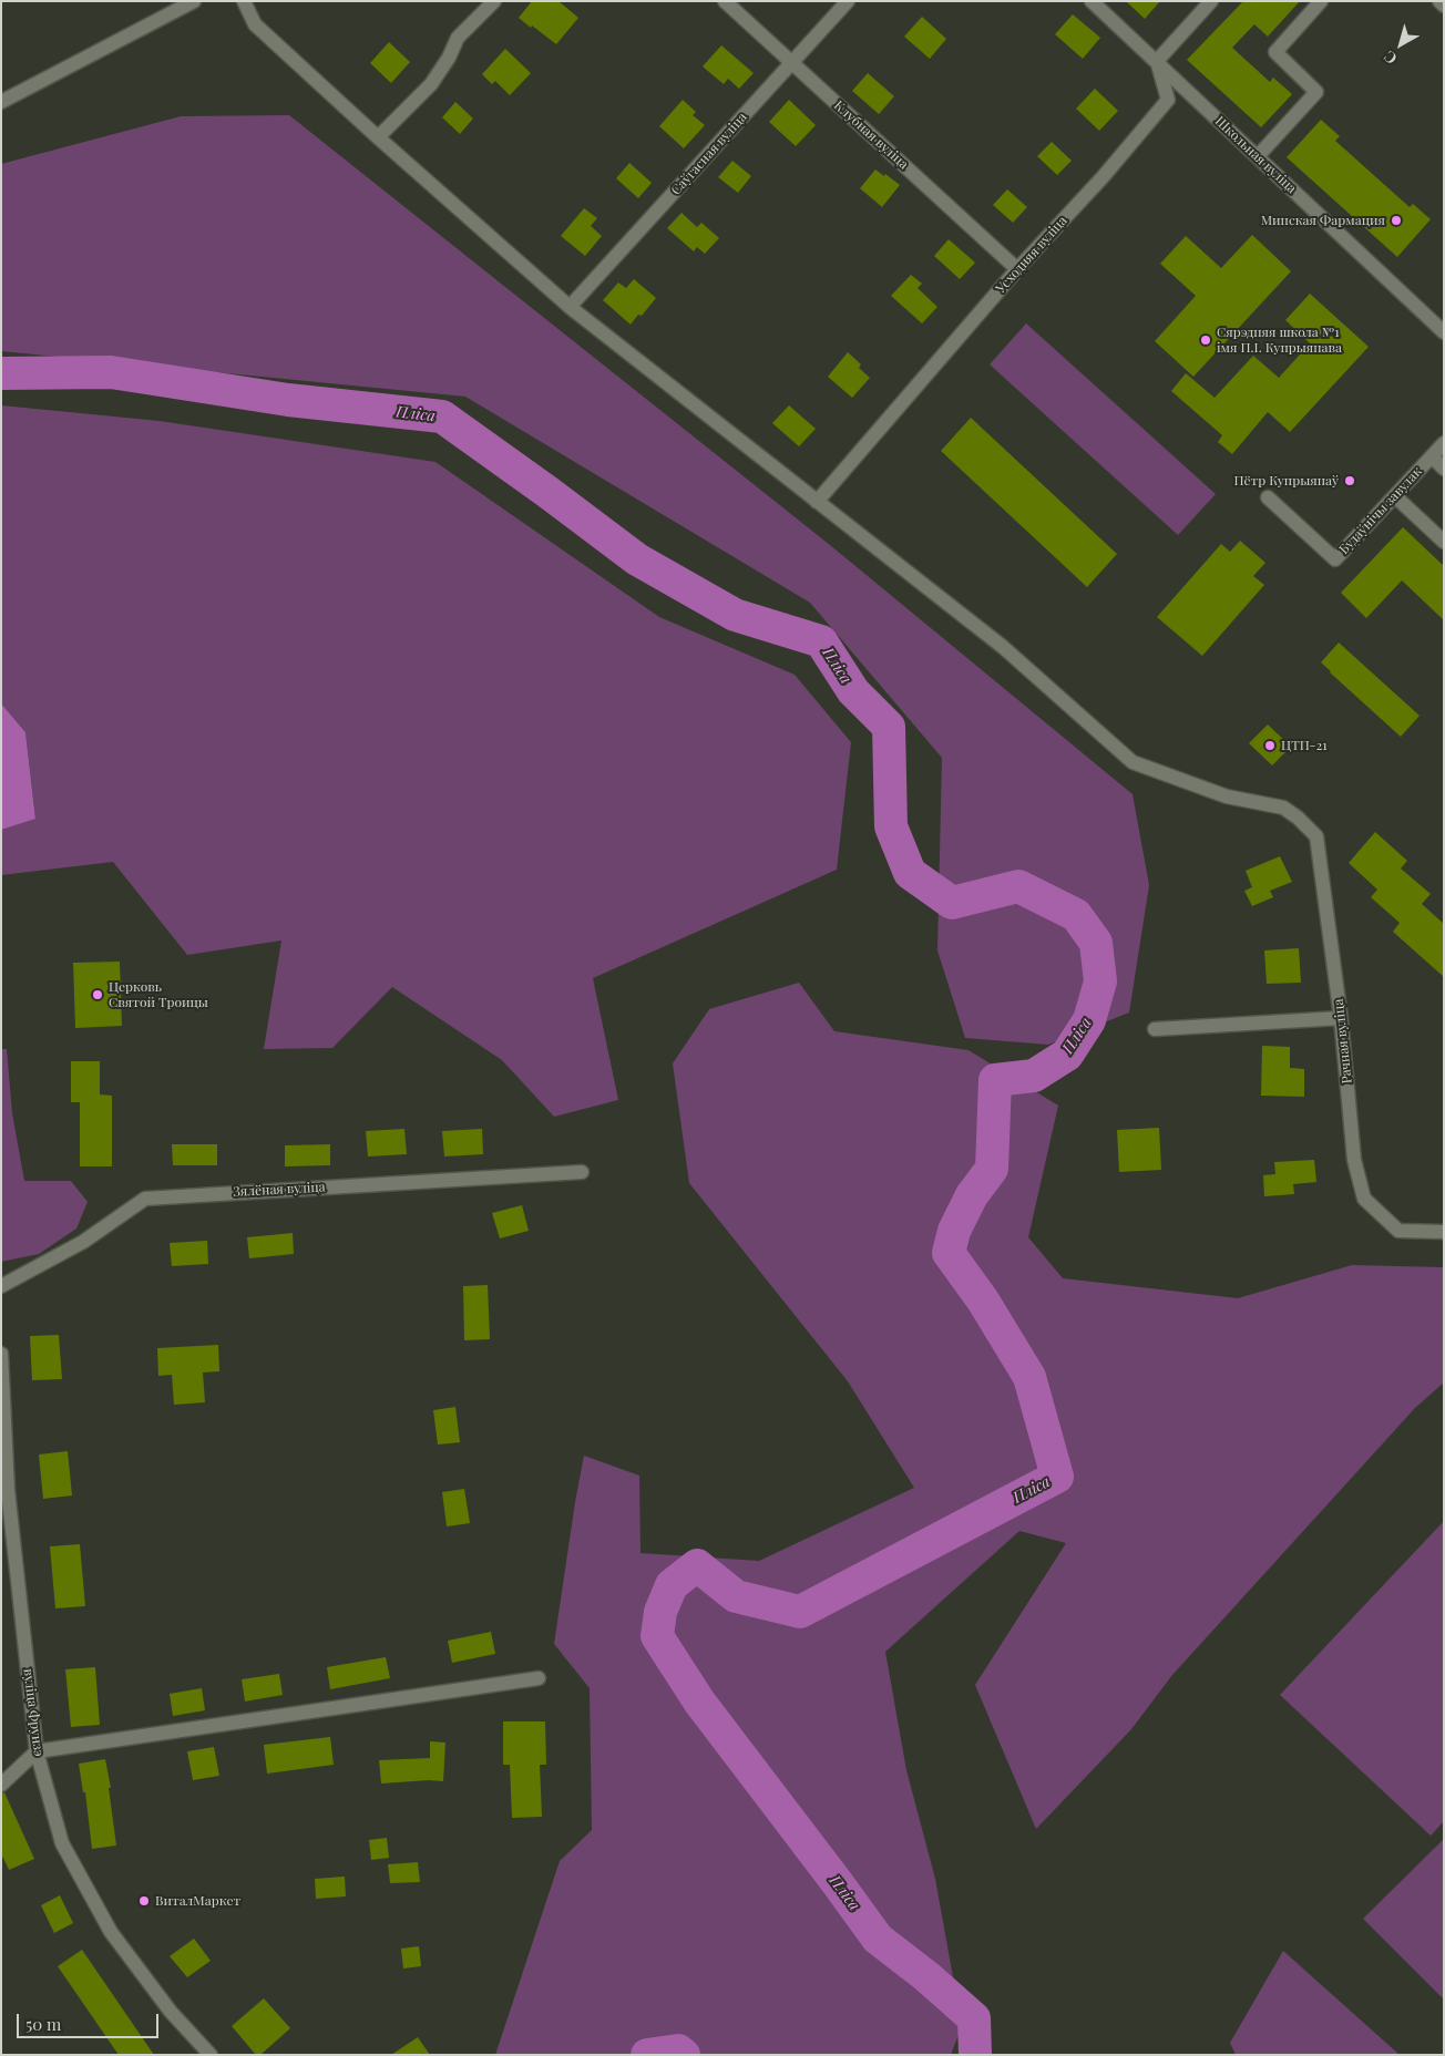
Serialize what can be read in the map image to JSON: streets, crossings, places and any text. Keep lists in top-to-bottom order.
{
  "streets": {
    "street": [
      "Клубная вуліца",
      "Саўгасная вуліца",
      "Школьная вуліца",
      "Усходняя вуліца",
      "Будаўнічы завулак",
      "Рачная вуліца",
      "Зялёная вуліца",
      "вуліца Фрунзэ"
    ]
  },
  "crossings": [
    ["Клубная вуліца", "Саўгасная вуліца"],
    ["Клубная вуліца", "Усходняя вуліца"],
    ["Школьная вуліца", "Усходняя вуліца"],
    ["Усходняя вуліца", "Рачная вуліца"]
  ],
  "water": ["Пліса"],
  "places": [
    "Минская Фармация",
    "Сярэдняя школа №1 імя П.І. Купрыянава",
    "Пётр Купрыянаў",
    "ЦТП-21",
    "Церковь Святой Троицы",
    "ВиталМаркет"
  ],
  "scale_bar": "50 m",
  "north": "bottom left"
}
